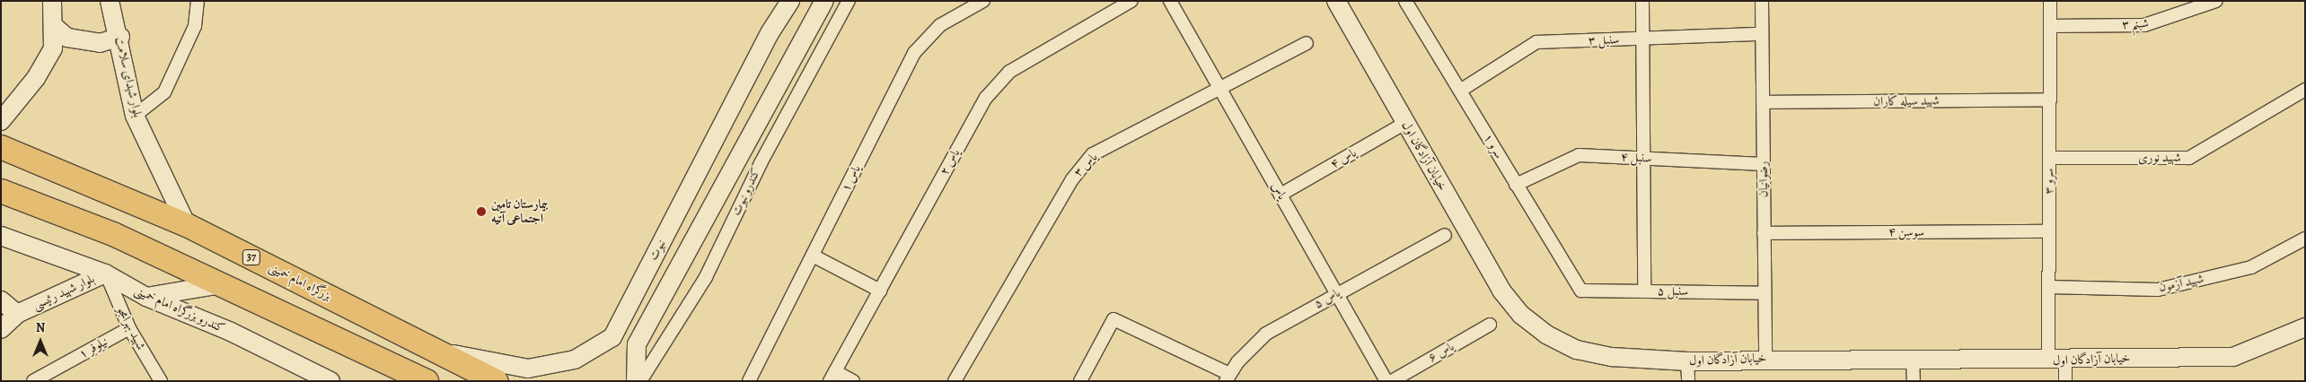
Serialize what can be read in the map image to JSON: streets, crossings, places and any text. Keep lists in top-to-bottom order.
{
  "streets": {
    "highway": ["37", "بزرگراه امام خمینی"],
    "street": [
      "شبنم ۳",
      "سنبل ۳",
      "بلوار شهدای سلامت",
      "شهید سیله کاران",
      "سرو ۱",
      "خیابان آزادگان اول",
      "سنبل ۴",
      "شهید نوری",
      "یاس ۴",
      "یاس ۲",
      "یاس ۳",
      "یاس ۱",
      "رضوانیان",
      "سرو ۳",
      "یاس",
      "کندرو نبوت",
      "سوسن ۴",
      "نبوت",
      "شهید آزمون",
      "سنبل ۵",
      "بلوار شهید رئیسی",
      "یاس ۵",
      "کندرو بزرگراه امام خمینی",
      "شهید بهرامجو",
      "نیلوفر ۱",
      "یاس ۶"
    ]
  },
  "crossings": [
    ["شبنم ۳", "سرو ۳"],
    ["سنبل ۳", "سرو ۱"],
    ["سنبل ۳", "رضوانیان"],
    ["بلوار شهدای سلامت", "بزرگراه امام خمینی"],
    ["شهید سیله کاران", "رضوانیان"],
    ["شهید سیله کاران", "سرو ۳"],
    ["سرو ۱", "سنبل ۴"],
    ["سرو ۱", "سنبل ۵"],
    ["خیابان آزادگان اول", "یاس ۴"],
    ["خیابان آزادگان اول", "رضوانیان"],
    ["خیابان آزادگان اول", "سرو ۳"],
    ["سنبل ۴", "رضوانیان"],
    ["شهید نوری", "سرو ۳"],
    ["یاس ۴", "یاس"],
    ["یاس ۳", "یاس"],
    ["رضوانیان", "سوسن ۴"],
    ["رضوانیان", "سنبل ۵"],
    ["سرو ۳", "سوسن ۴"],
    ["سرو ۳", "شهید آزمون"],
    ["یاس", "یاس ۵"],
    ["نبوت", "بزرگراه امام خمینی"],
    ["بلوار شهید رئیسی", "کندرو بزرگراه امام خمینی"],
    ["بلوار شهید رئیسی", "شهید بهرامجو"],
    ["کندرو بزرگراه امام خمینی", "شهید بهرامجو"],
    ["شهید بهرامجو", "نیلوفر ۱"]
  ],
  "places": ["بیمارستان تامین اجتماعی آتیه"],
  "north": "top"
}
